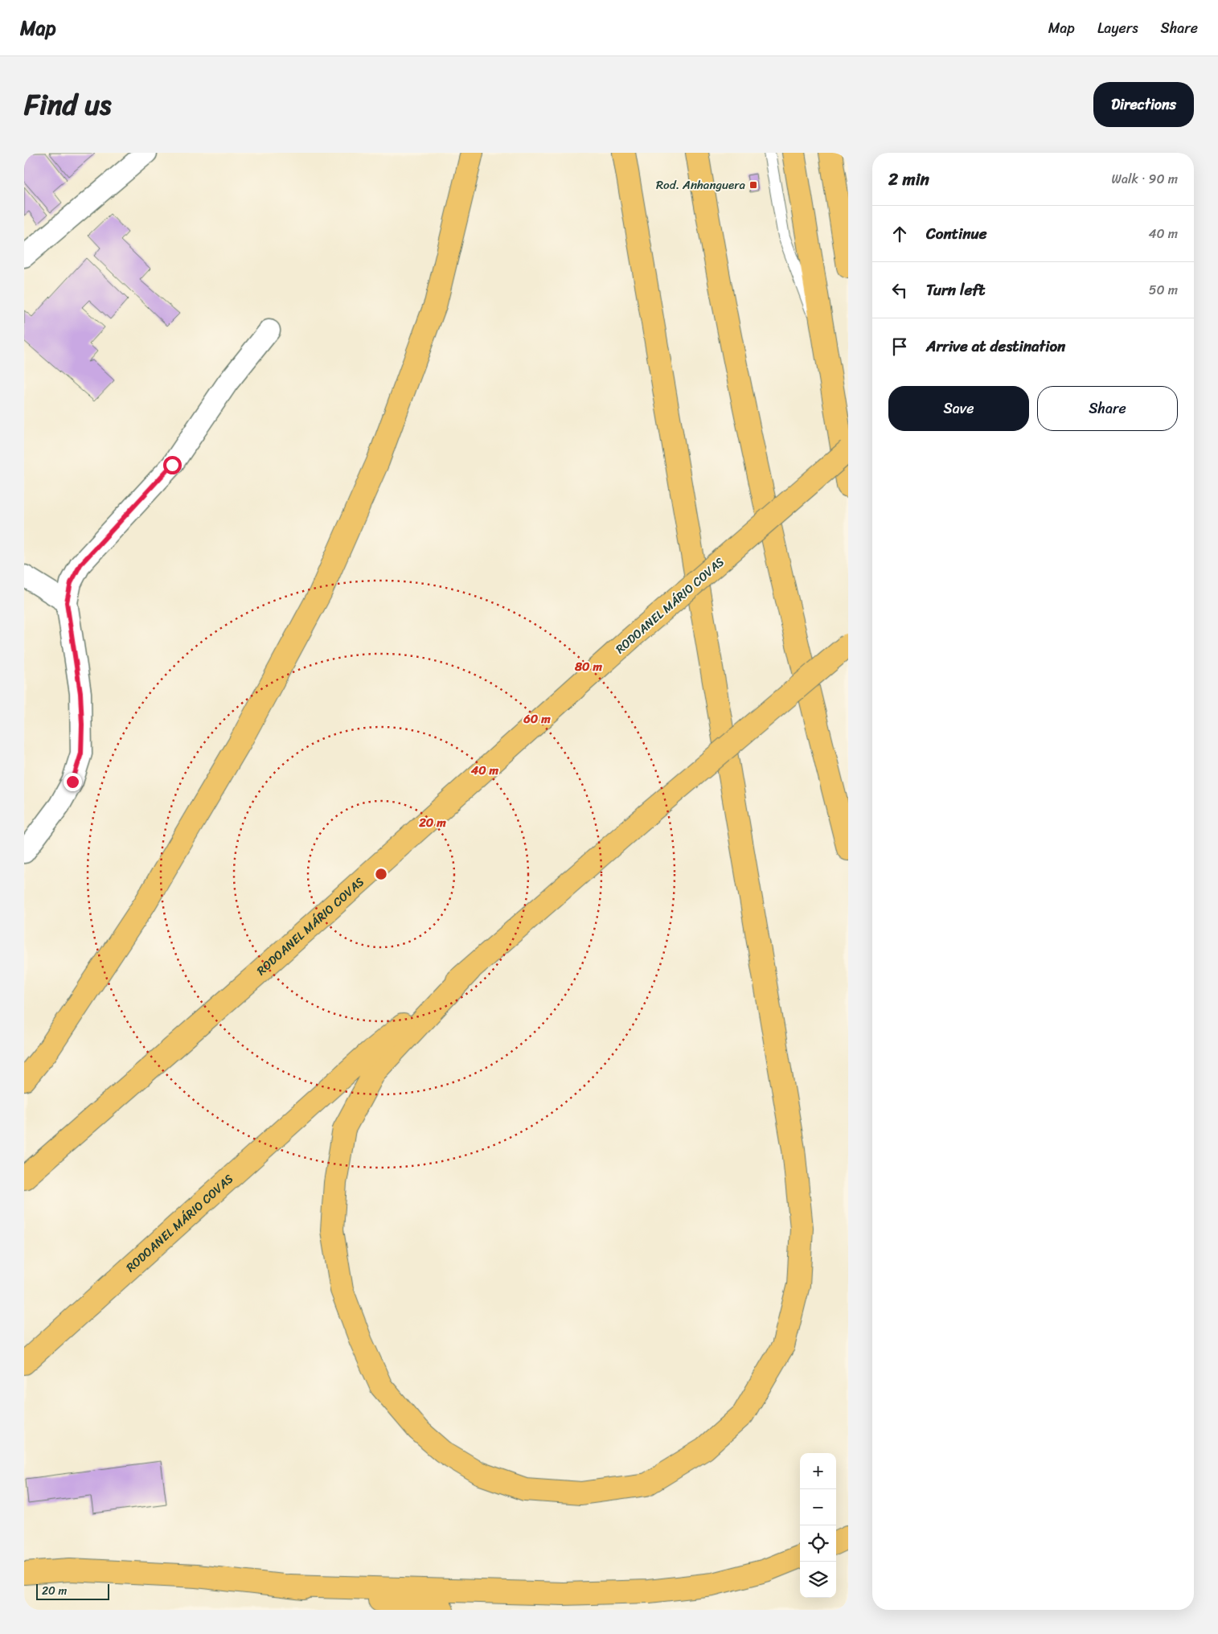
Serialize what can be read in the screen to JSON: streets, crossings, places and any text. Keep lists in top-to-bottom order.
{
  "streets": {
    "highway": ["RODOANEL MÁRIO COVAS"]
  },
  "places": {
    "transit": ["Rod. Anhanguera"]
  },
  "scale_bar": "20 m",
  "page": {
    "header": "Map",
    "nav": ["Map", "Layers", "Share"],
    "title": "Find us",
    "buttons": [
      "Directions",
      ["Save", "Share"]
    ],
    "heading": ["2 min", "Walk · 90 m"],
    "list": [
      ["Continue", "40 m"],
      ["Turn left", "50 m"],
      "Arrive at destination"
    ],
    "map_buttons": ["+", "−"],
    "scale": "20 m"
  },
  "rings": [
    "80 m",
    "60 m",
    "40 m",
    "20 m"
  ]
}
